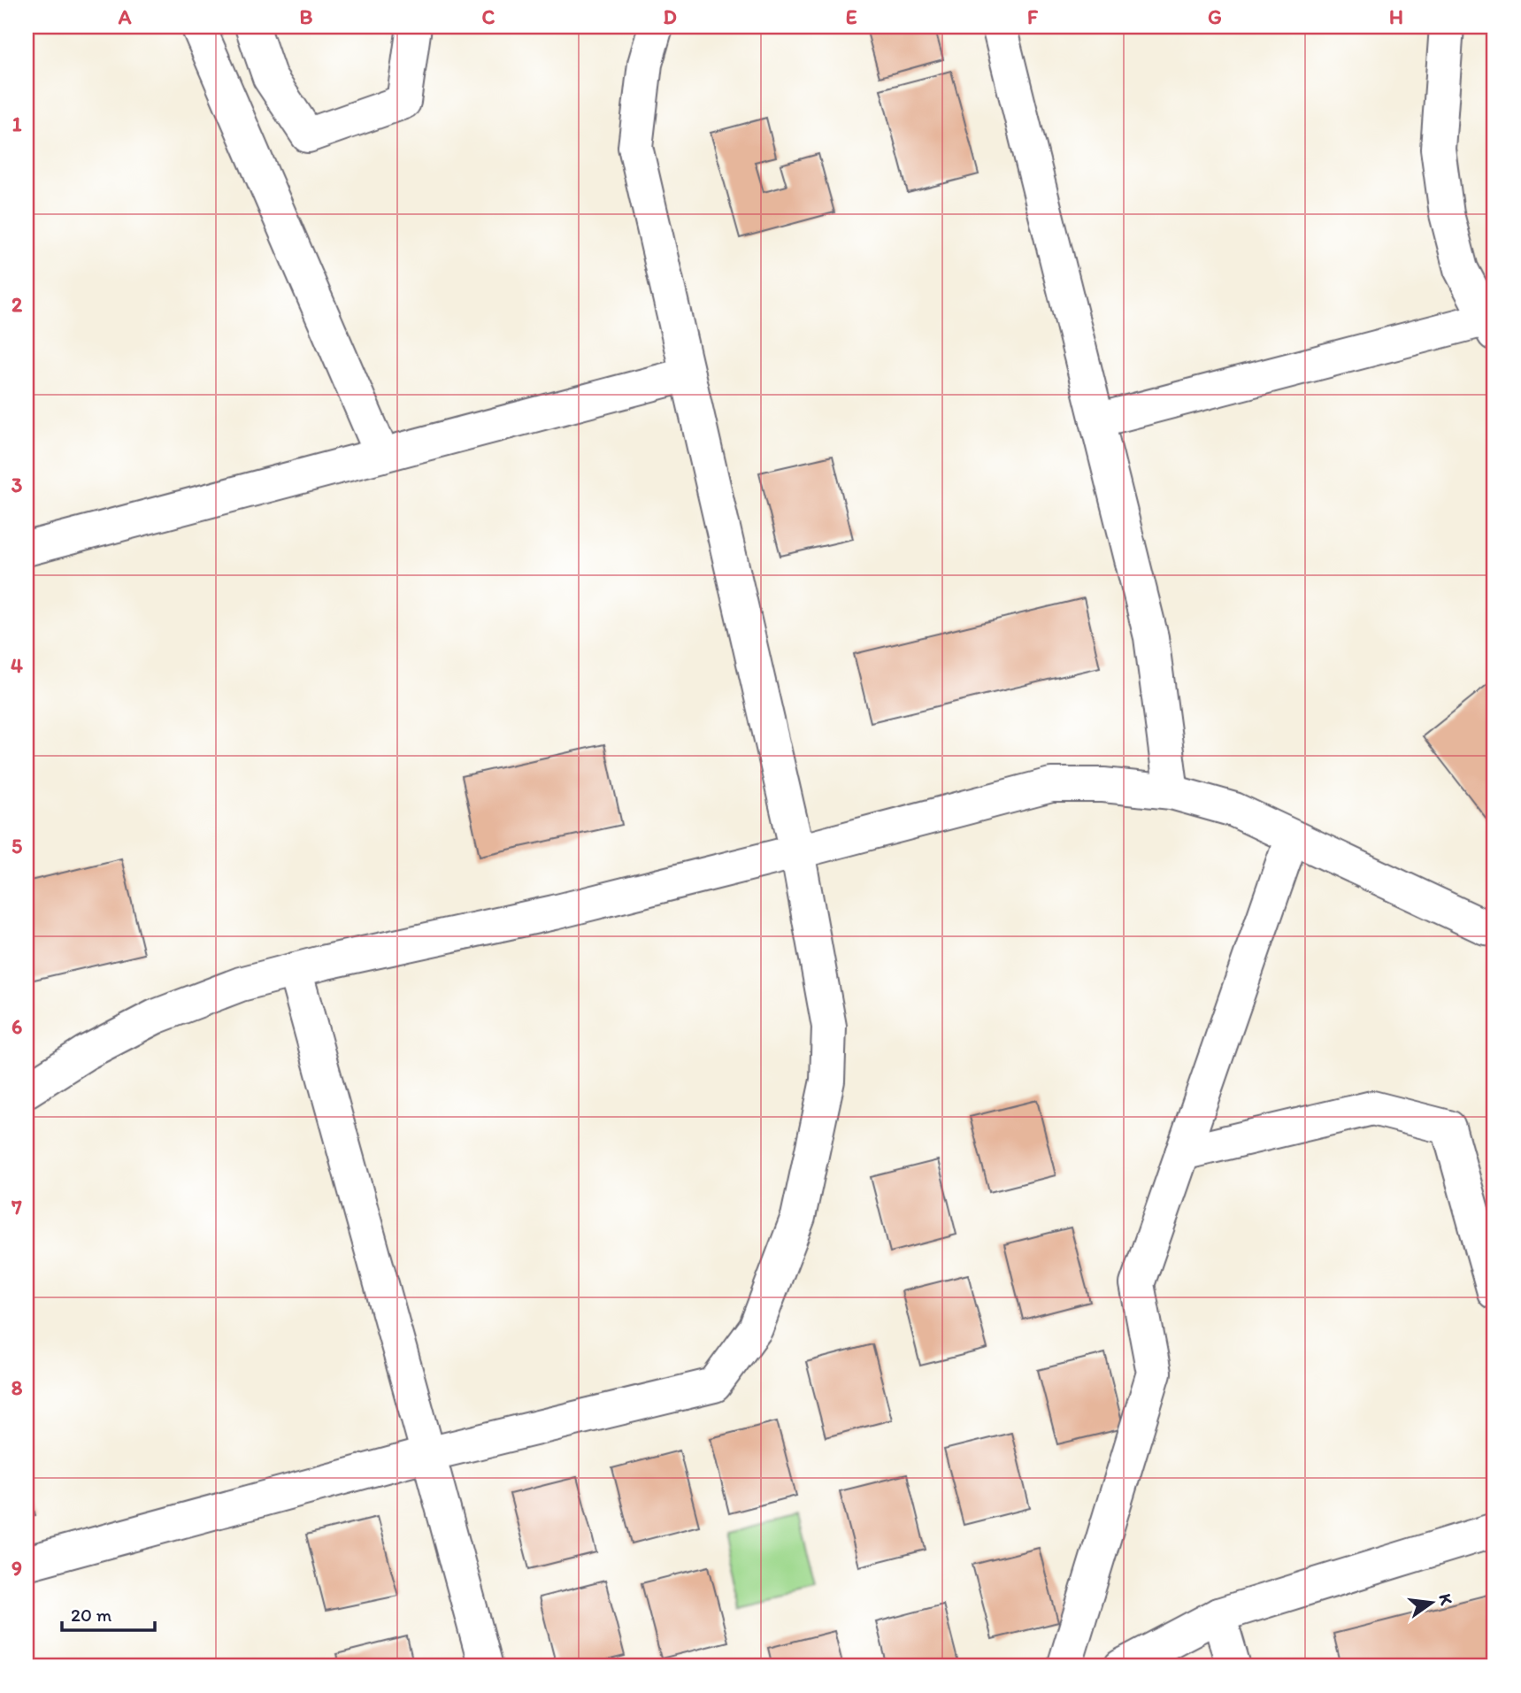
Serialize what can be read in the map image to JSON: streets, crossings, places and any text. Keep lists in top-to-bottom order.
{
  "scale_bar": "20 m",
  "north": "right",
  "grid": {
    "columns": [
      "A",
      "B",
      "C",
      "D",
      "E",
      "F",
      "G",
      "H"
    ],
    "rows": [
      "1",
      "2",
      "3",
      "4",
      "5",
      "6",
      "7",
      "8",
      "9"
    ]
  }
}
